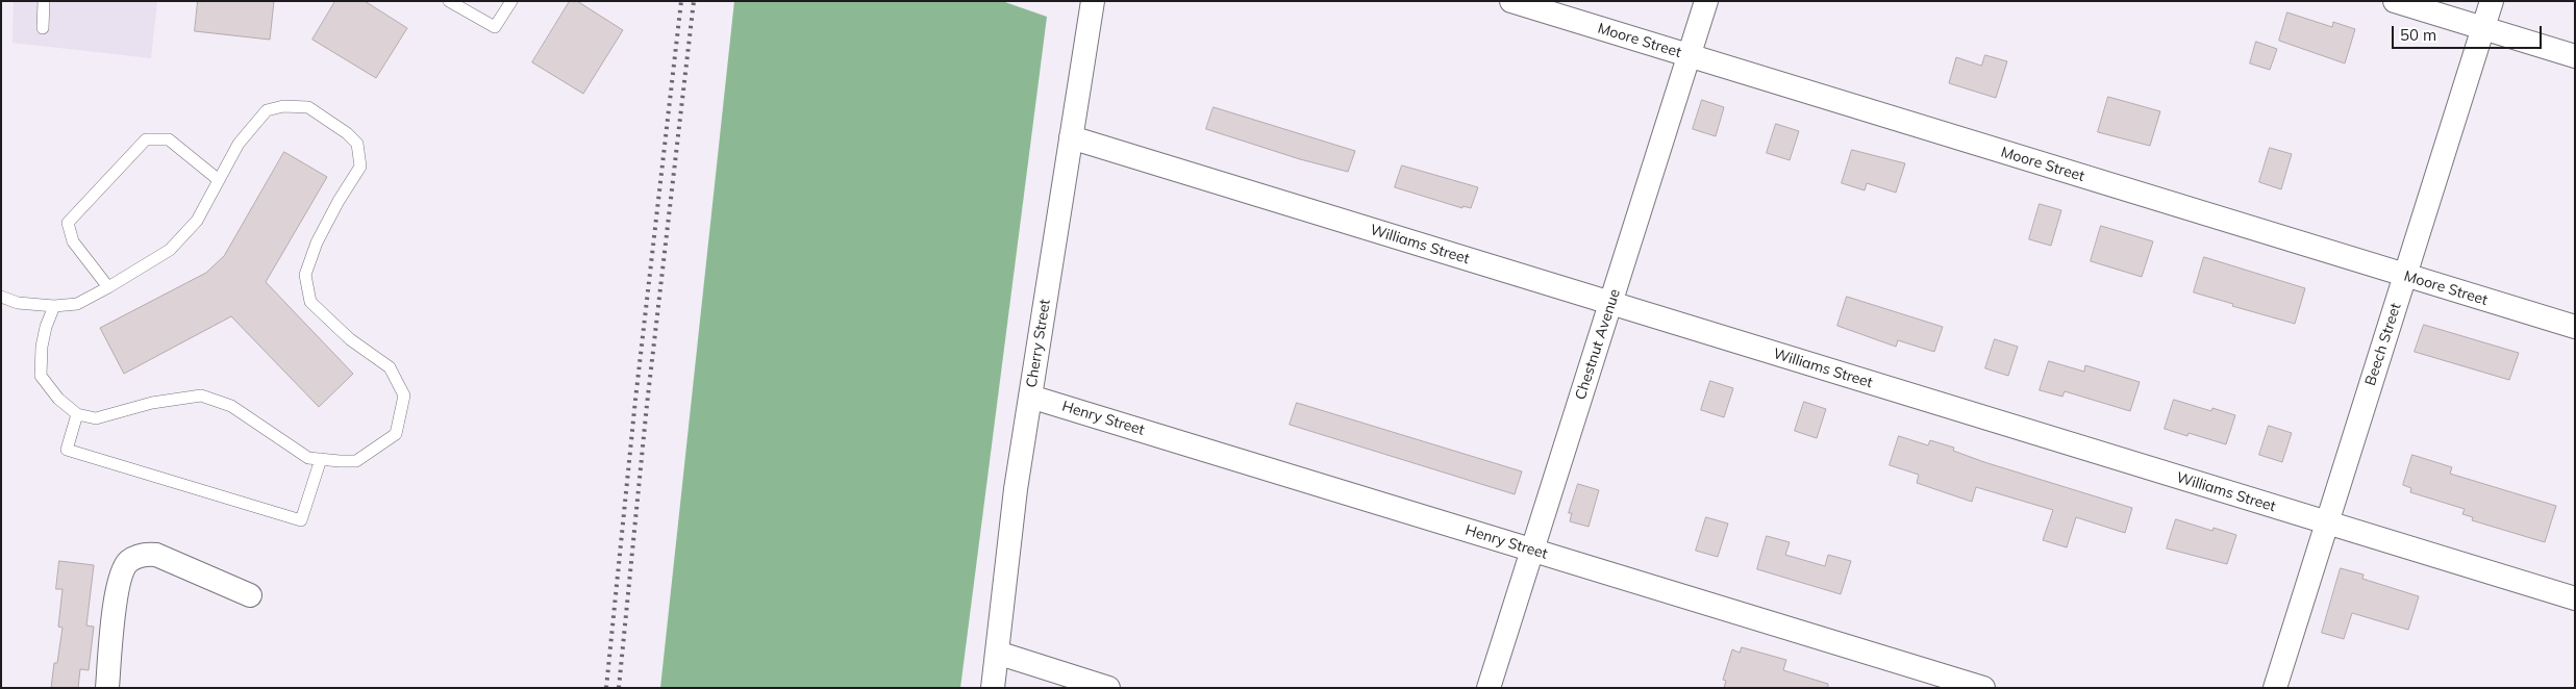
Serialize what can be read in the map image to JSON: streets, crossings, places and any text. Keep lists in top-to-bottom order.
{
  "streets": {
    "street": [
      "Moore Street",
      "Williams Street",
      "Cherry Street",
      "Chestnut Avenue",
      "Beech Street",
      "Henry Street"
    ]
  },
  "crossings": [
    ["Moore Street", "Chestnut Avenue"],
    ["Moore Street", "Beech Street"],
    ["Williams Street", "Cherry Street"],
    ["Williams Street", "Chestnut Avenue"],
    ["Williams Street", "Beech Street"],
    ["Cherry Street", "Henry Street"],
    ["Chestnut Avenue", "Henry Street"]
  ],
  "scale_bar": "50 m"
}
